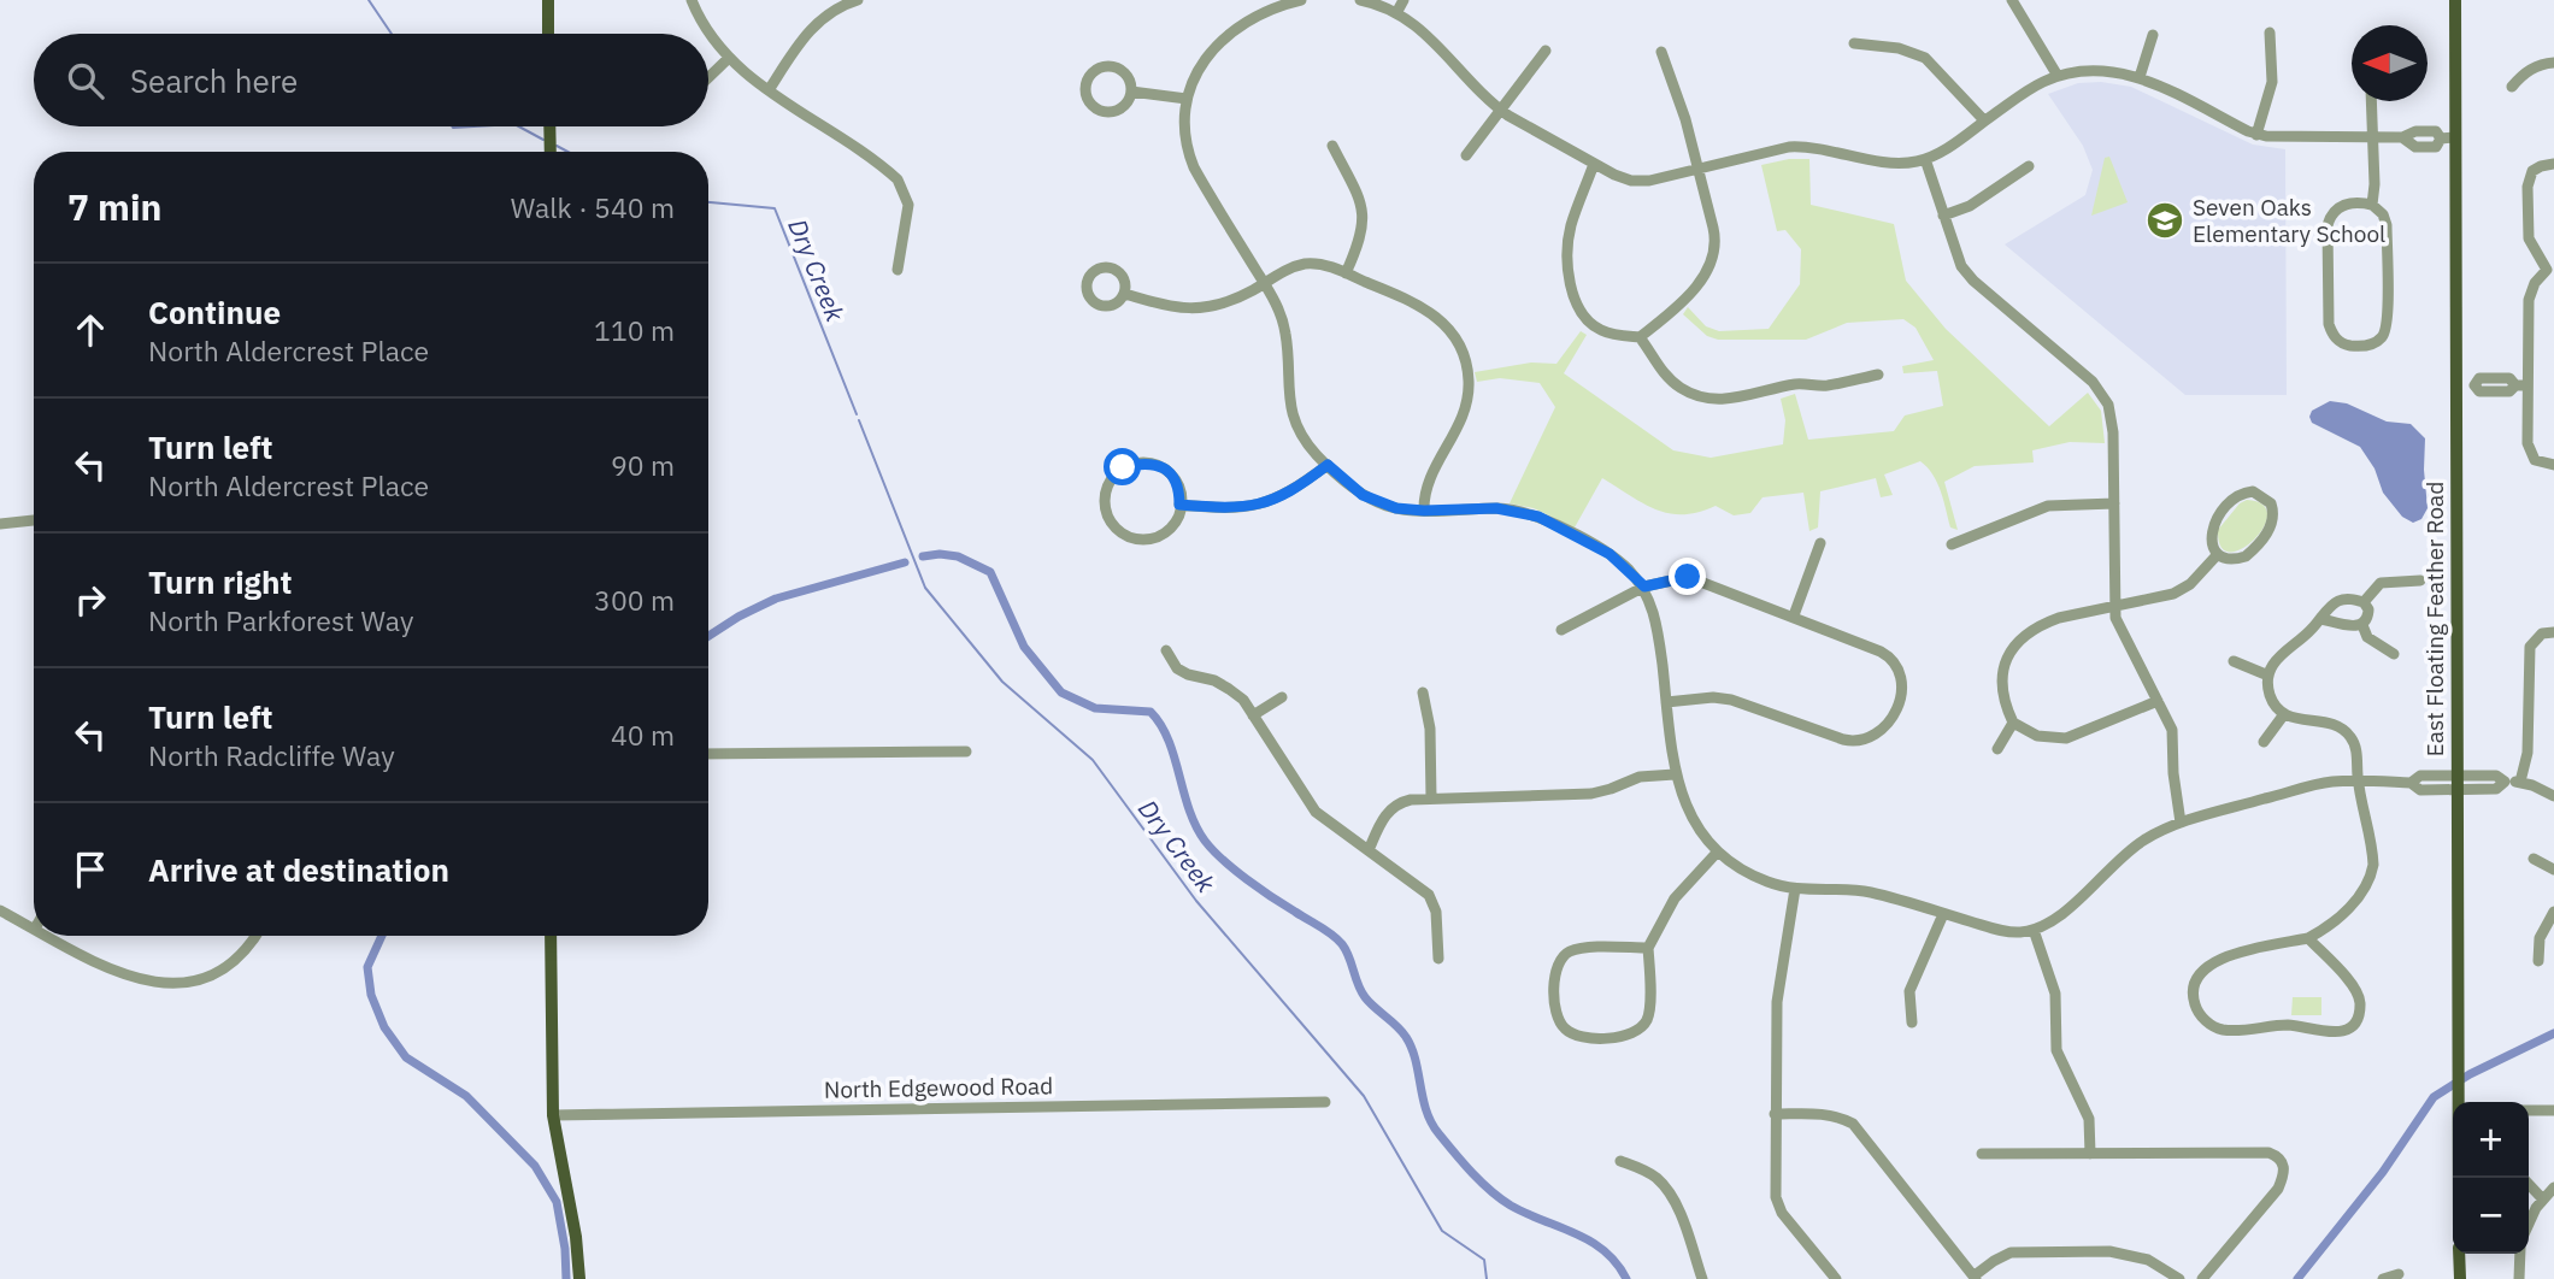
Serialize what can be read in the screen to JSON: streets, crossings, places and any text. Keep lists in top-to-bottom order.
{
  "streets": {
    "main road": ["East Floating Feather Road"],
    "street": ["North Edgewood Road"]
  },
  "water": ["Dry Creek"],
  "places": {
    "school or university": ["Seven Oaks Elementary School"]
  },
  "north": "left",
  "page": {
    "search": "Search here",
    "heading": ["7 min", "Walk · 540 m"],
    "list": [
      ["Continue", "North Aldercrest Place", "110 m"],
      ["Turn left", "North Aldercrest Place", "90 m"],
      ["Turn right", "North Parkforest Way", "300 m"],
      ["Turn left", "North Radcliffe Way", "40 m"],
      "Arrive at destination"
    ],
    "map_buttons": ["+", "−"]
  }
}
